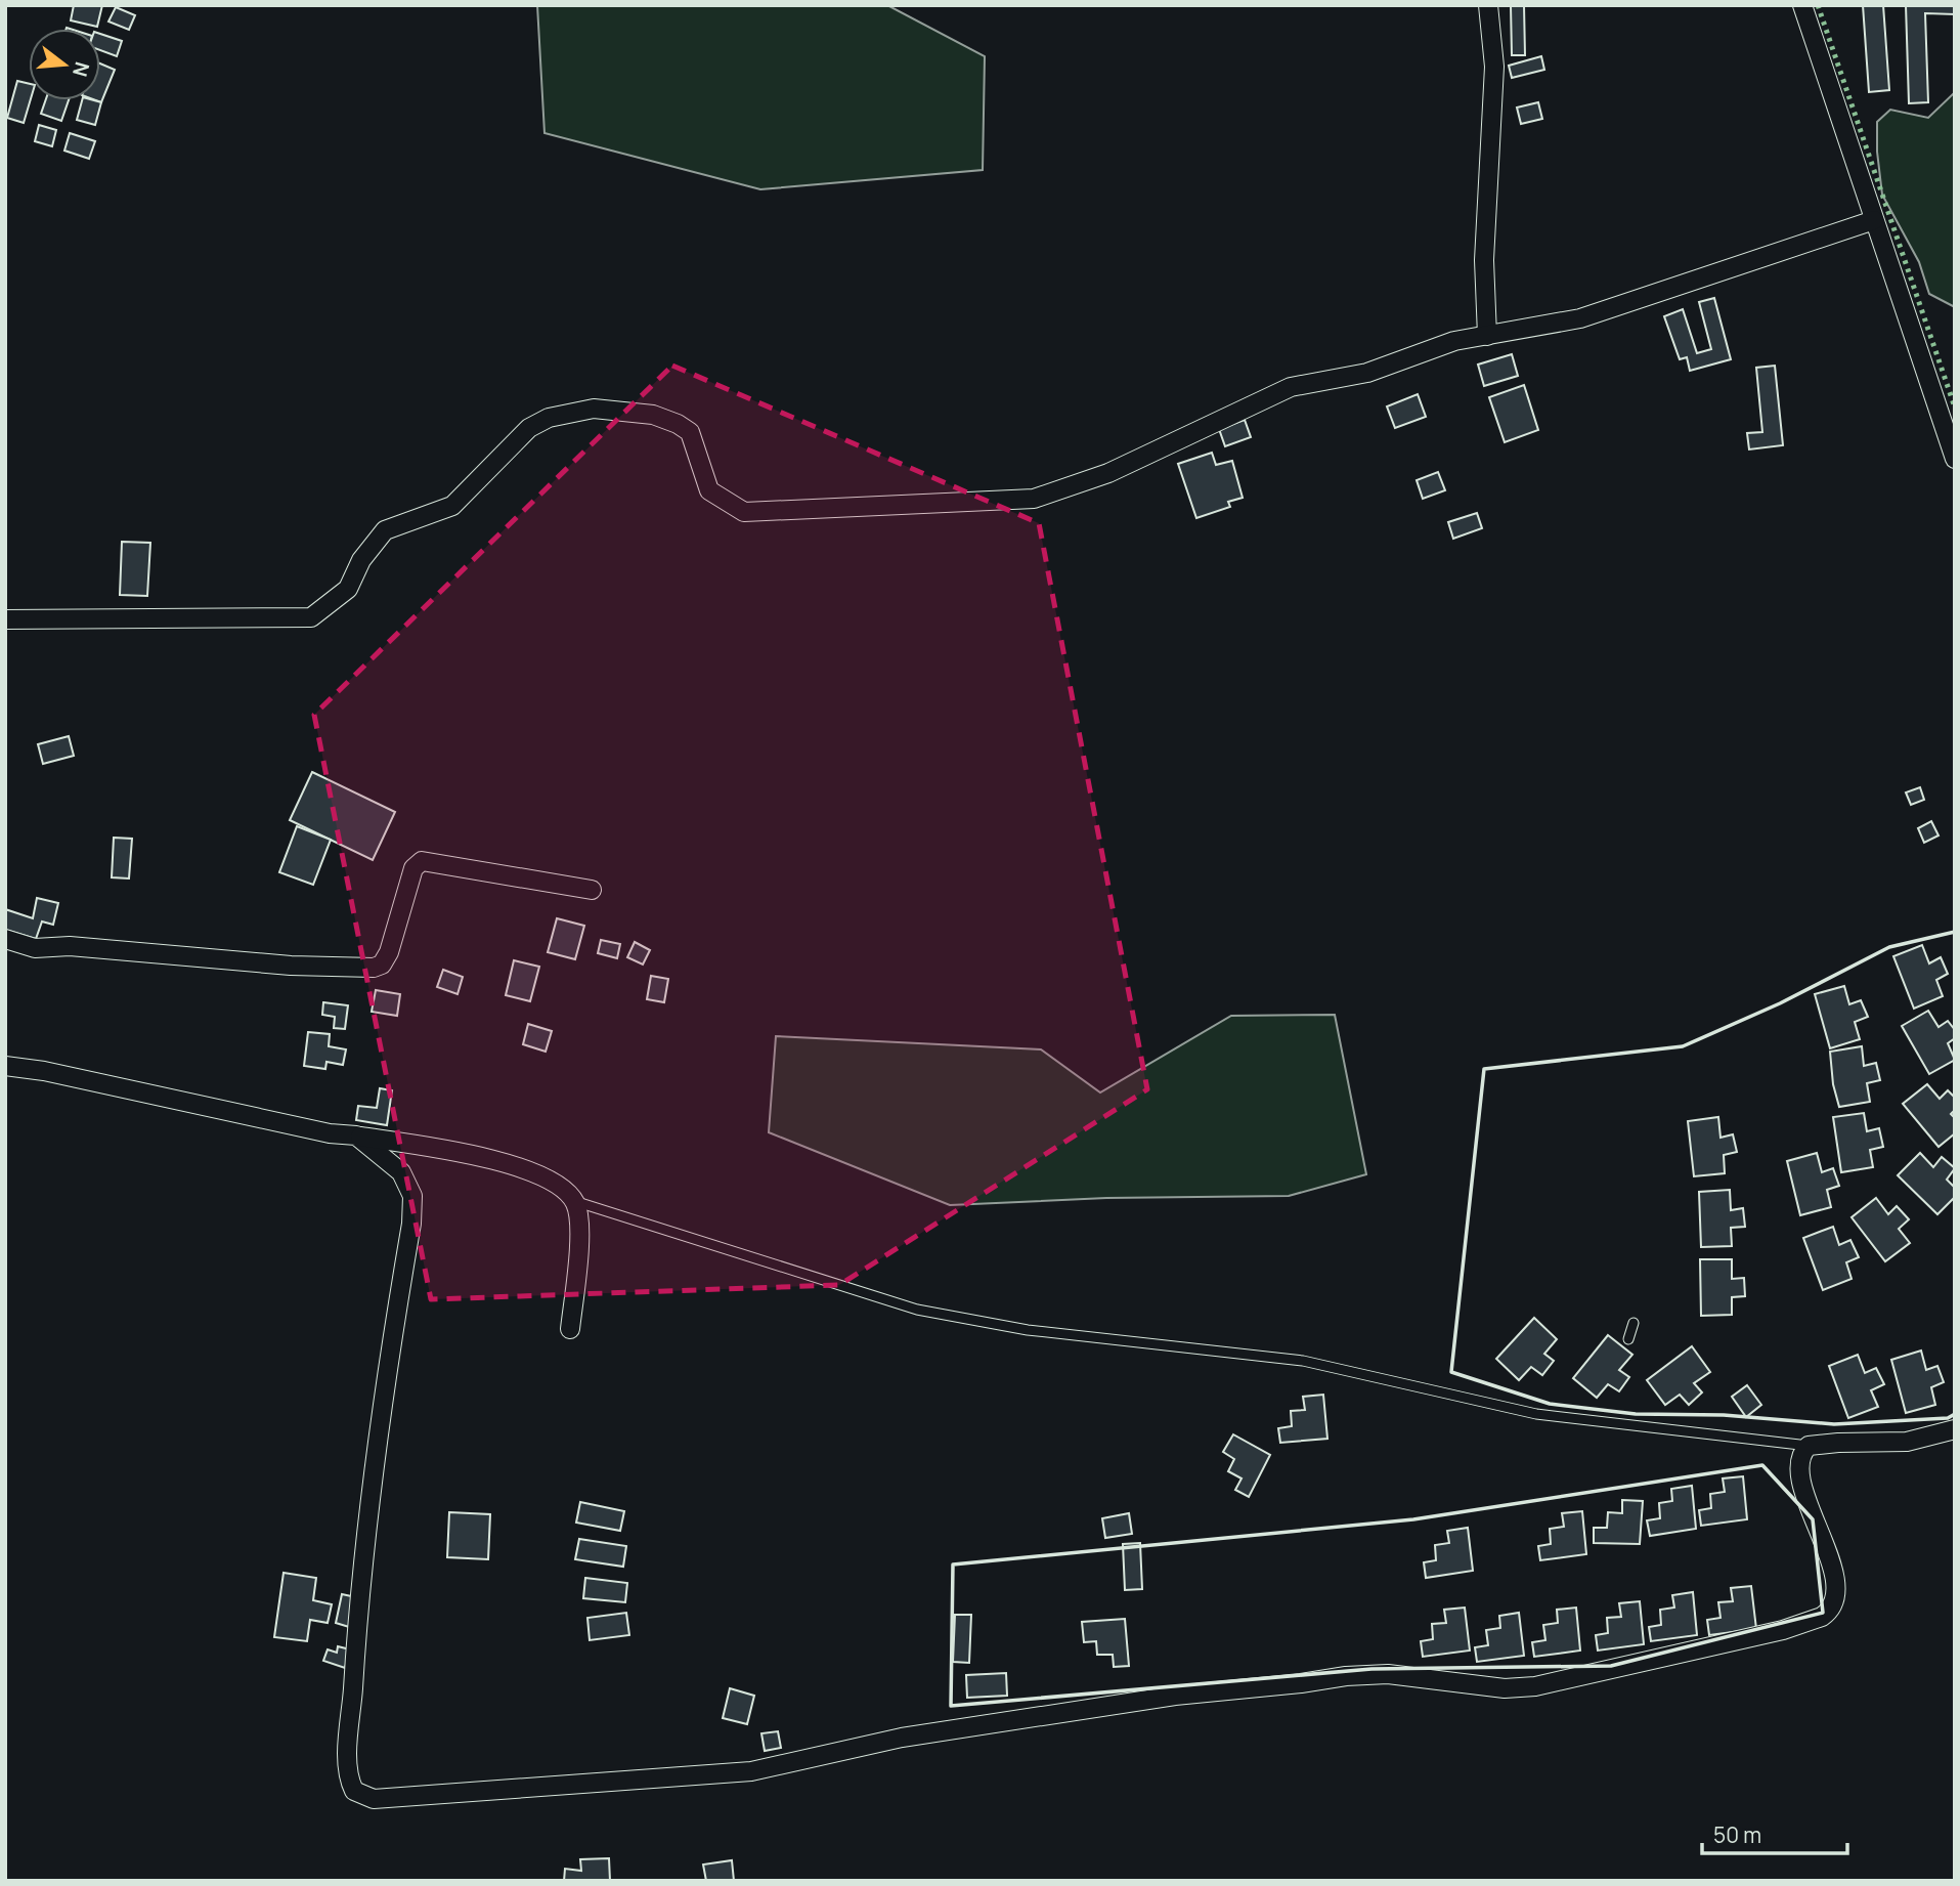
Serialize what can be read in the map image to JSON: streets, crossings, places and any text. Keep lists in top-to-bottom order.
{
  "scale_bar": "50 m",
  "north": "right"
}
